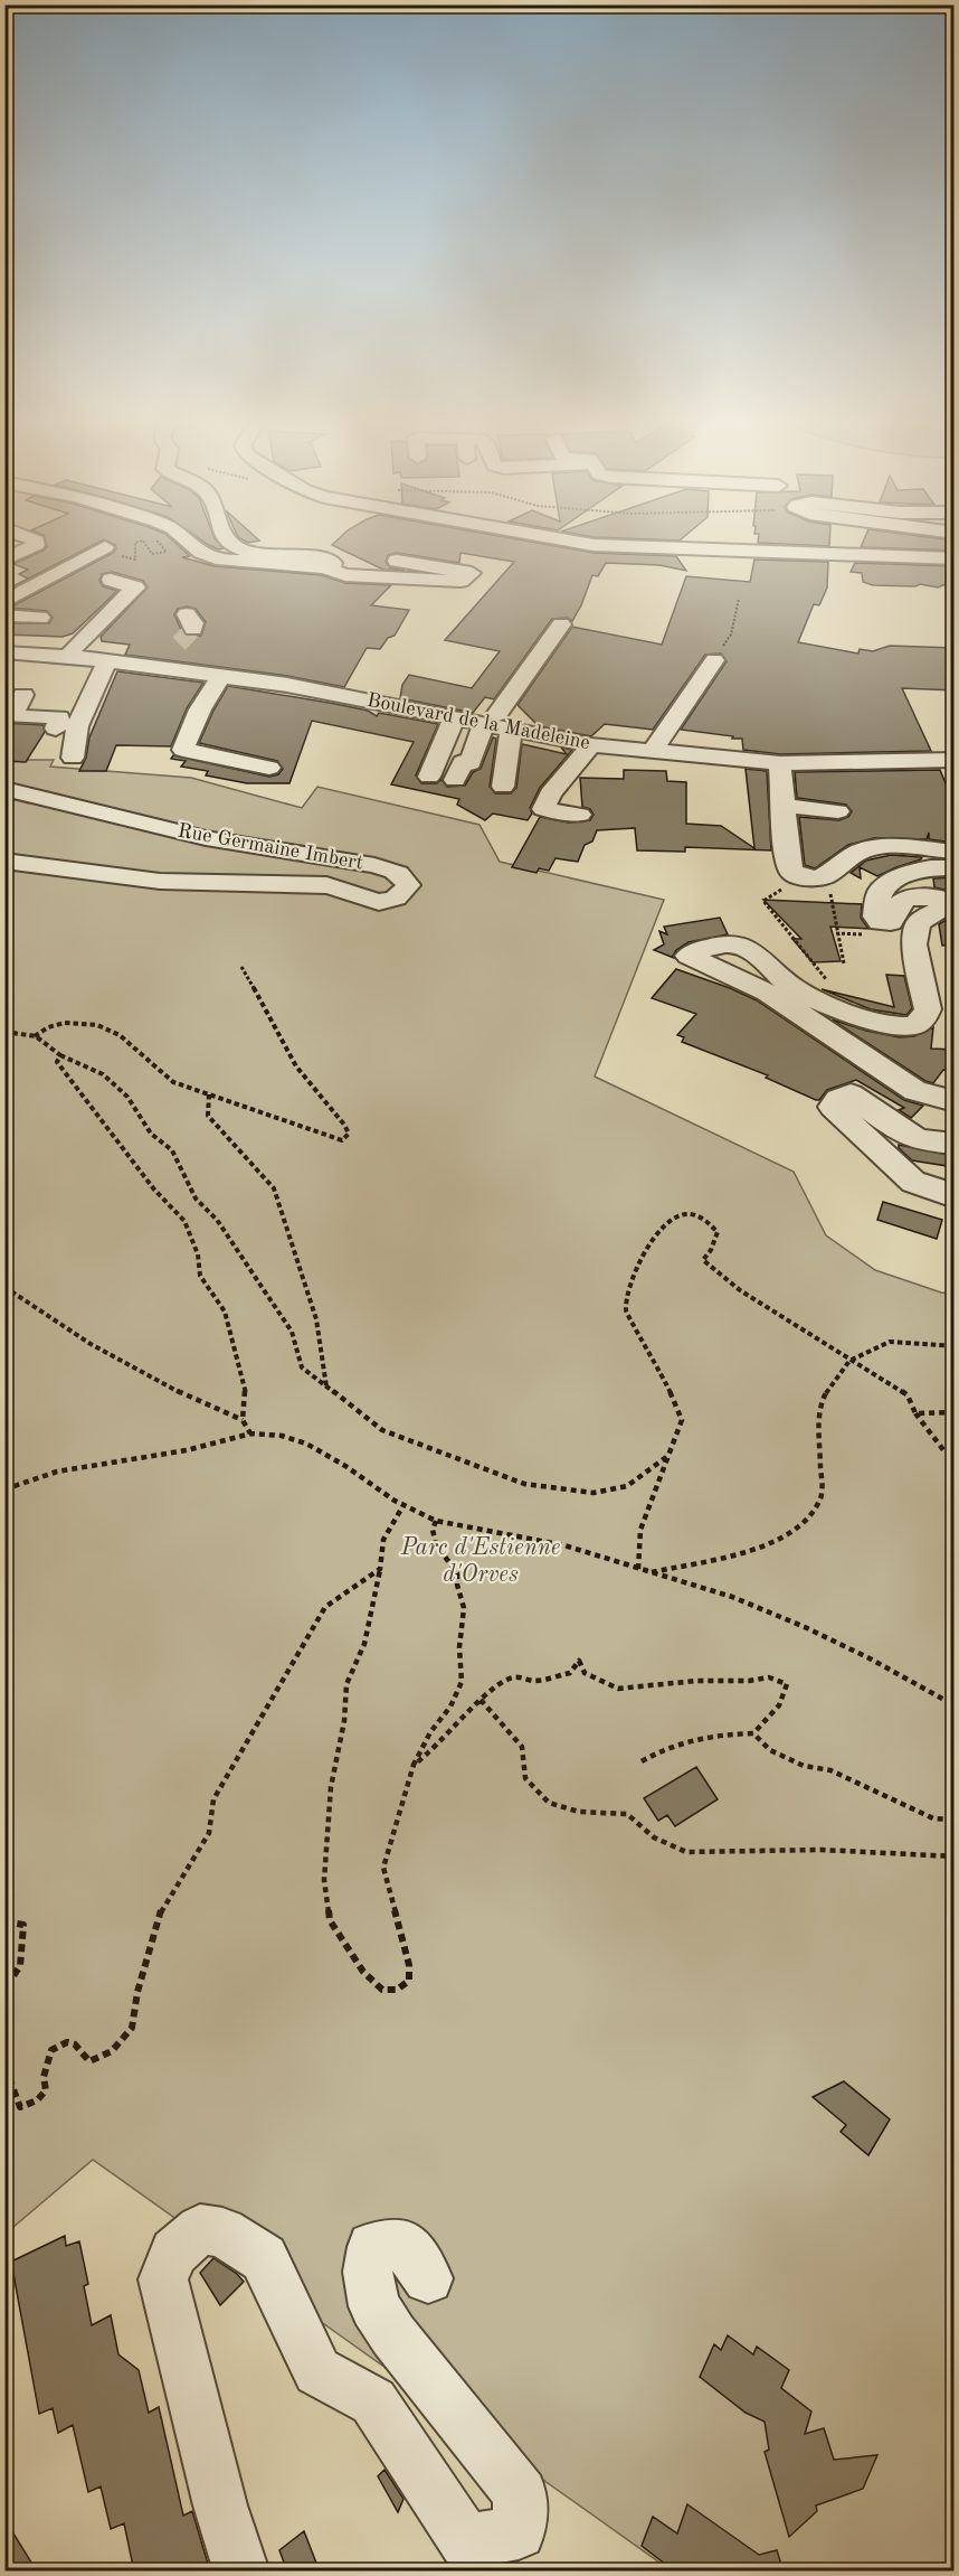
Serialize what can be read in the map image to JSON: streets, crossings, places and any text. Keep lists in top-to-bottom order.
{
  "streets": {
    "street": ["Boulevard de la Madeleine", "Rue Germaine Imbert"]
  },
  "parks": ["Parc d'Estienne d'Orves"]
}
